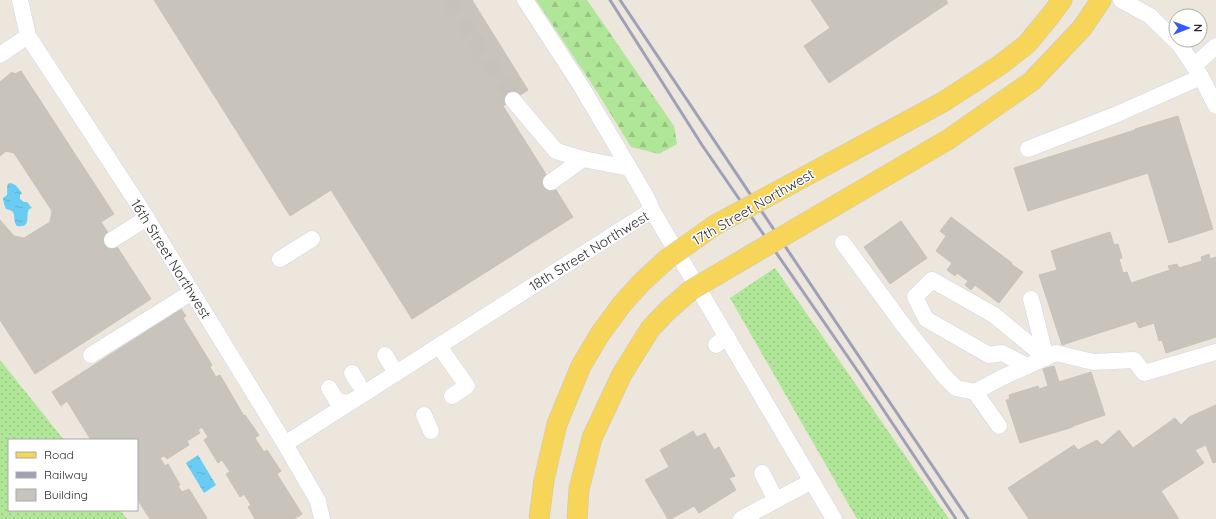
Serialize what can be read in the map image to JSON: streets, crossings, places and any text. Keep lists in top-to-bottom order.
{
  "streets": {
    "main road": ["17th Street Northwest"],
    "street": ["18th Street Northwest", "16th Street Northwest"]
  },
  "crossings": [
    ["18th Street Northwest", "16th Street Northwest"]
  ],
  "legend": ["Road", "Railway", "Building"],
  "north": "right"
}
